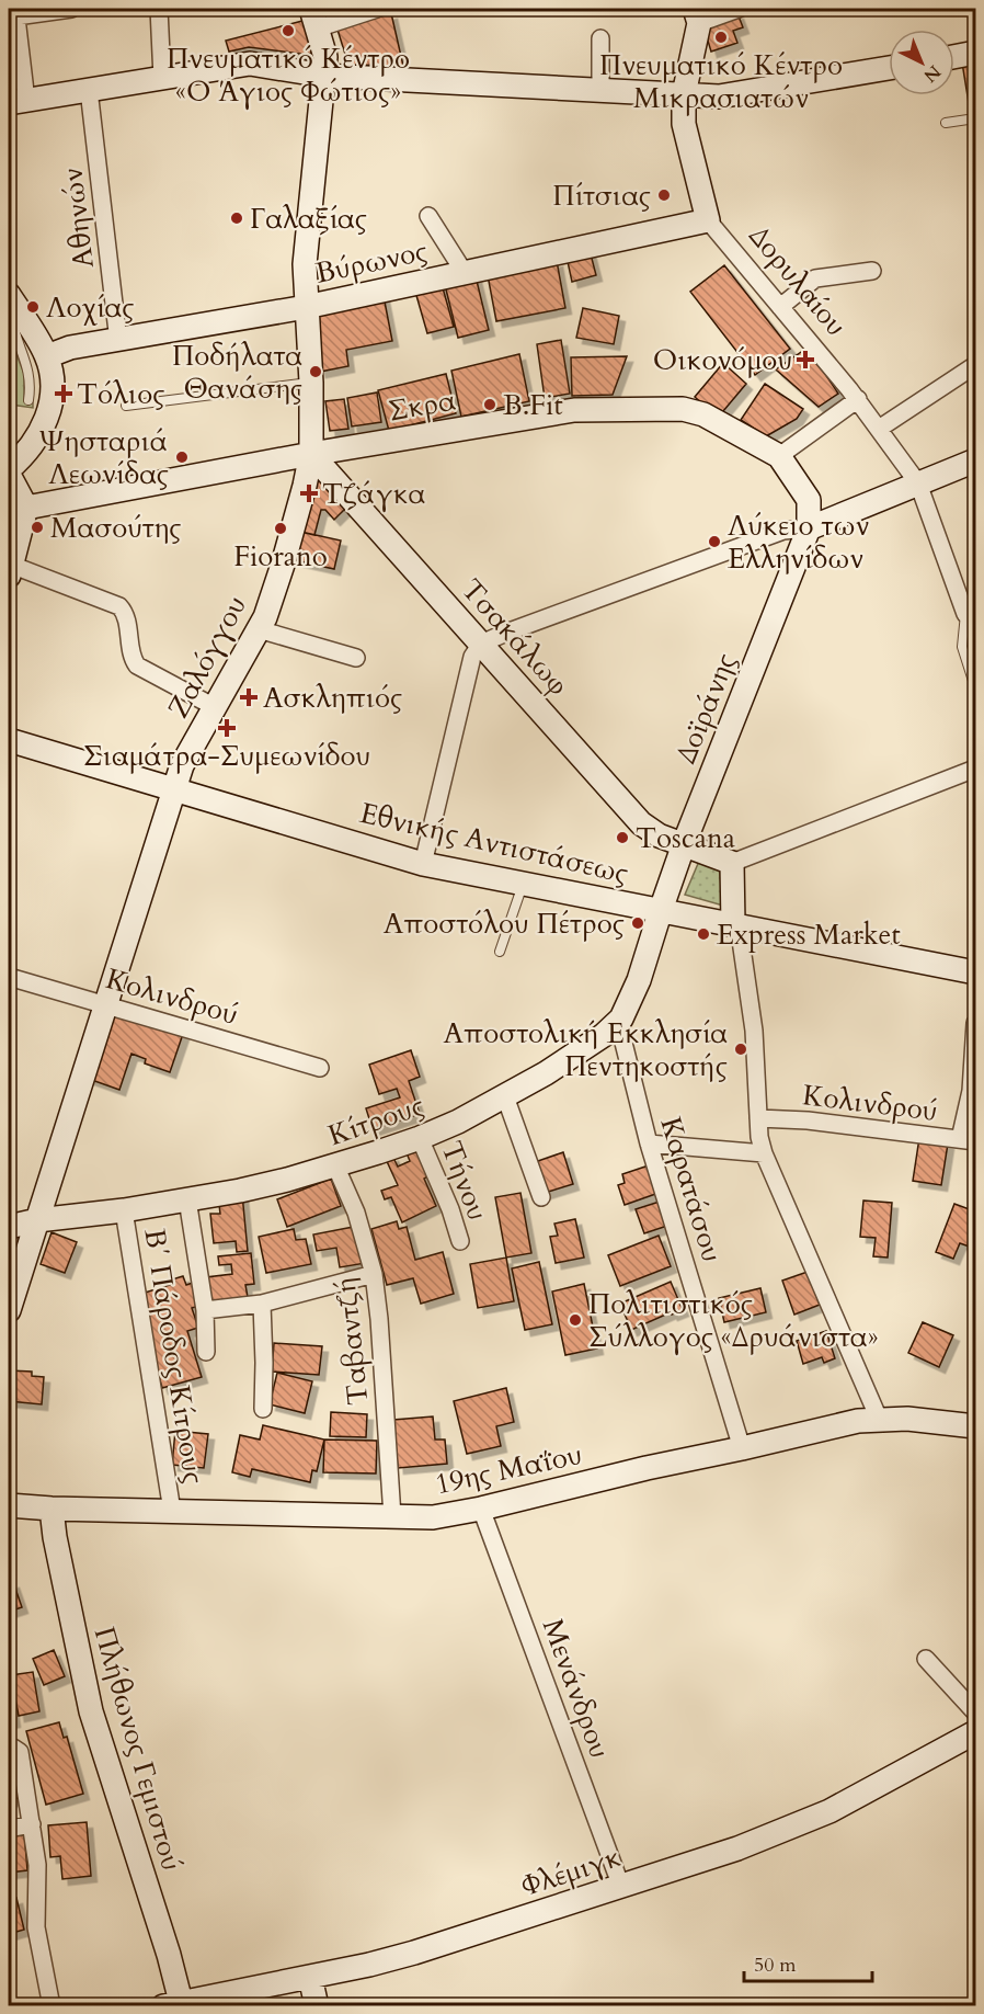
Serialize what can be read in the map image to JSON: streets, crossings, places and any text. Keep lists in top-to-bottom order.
{
  "streets": {
    "street": [
      "Αθηνών",
      "Βύρωνος",
      "Δορυλαίου",
      "Σκρα",
      "Τσακάλωφ",
      "Ζαλόγγου",
      "Δοϊράνης",
      "Εθνικής Αντιστάσεως",
      "Κολινδρού",
      "Κίτρους",
      "Τήνου",
      "Καρατάσου",
      "Ταβαντζή",
      "Β΄ Πάροδος Κίτρους",
      "19ης Μαΐου",
      "Μενάνδρου",
      "Πλήθωνος Γεμιστού",
      "Φλέμιγκ"
    ]
  },
  "crossings": [
    ["Αθηνών", "Βύρωνος"],
    ["Βύρωνος", "Δορυλαίου"],
    ["Βύρωνος", "Ζαλόγγου"],
    ["Σκρα", "Τσακάλωφ"],
    ["Σκρα", "Ζαλόγγου"],
    ["Σκρα", "Δοϊράνης"],
    ["Τσακάλωφ", "Ζαλόγγου"],
    ["Τσακάλωφ", "Δοϊράνης"],
    ["Ζαλόγγου", "Εθνικής Αντιστάσεως"],
    ["Ζαλόγγου", "Κολινδρού"],
    ["Ζαλόγγου", "Κίτρους"],
    ["Δοϊράνης", "Εθνικής Αντιστάσεως"],
    ["Δοϊράνης", "Κίτρους"],
    ["Εθνικής Αντιστάσεως", "Κίτρους"],
    ["Κίτρους", "Τήνου"],
    ["Κίτρους", "Καρατάσου"],
    ["Κίτρους", "Ταβαντζή"],
    ["Κίτρους", "Β΄ Πάροδος Κίτρους"],
    ["Καρατάσου", "19ης Μαΐου"],
    ["Ταβαντζή", "19ης Μαΐου"],
    ["Β΄ Πάροδος Κίτρους", "19ης Μαΐου"],
    ["19ης Μαΐου", "Μενάνδρου"],
    ["19ης Μαΐου", "Πλήθωνος Γεμιστού"],
    ["Μενάνδρου", "Φλέμιγκ"],
    ["Πλήθωνος Γεμιστού", "Φλέμιγκ"]
  ],
  "places": {
    "other": [
      "Πνευματικό Κέντρο «Ο Άγιος Φώτιος»",
      "Πνευματικό Κέντρο Μικρασιατών",
      "Πίτσιας",
      "Γαλαξίας",
      "Λοχίας",
      "Ποδήλατα Θανάσης",
      "B.Fit",
      "Ψησταριά Λεωνίδας",
      "Μασούτης",
      "Fiorano",
      "Λύκειο των Ελληνίδων",
      "Toscana",
      "Αποστόλου Πέτρος",
      "Express Market",
      "Αποστολική Εκκλησία Πεντηκοστής",
      "Πολιτιστικός Σύλλογος «Δρυάνιστα»"
    ],
    "health": [
      "Οικονόμου",
      "Τόλιος",
      "Τζάγκα",
      "Ασκληπιός",
      "Σιαμάτρα-Συμεωνίδου"
    ]
  },
  "scale_bar": "50 m",
  "north": "bottom right"
}
